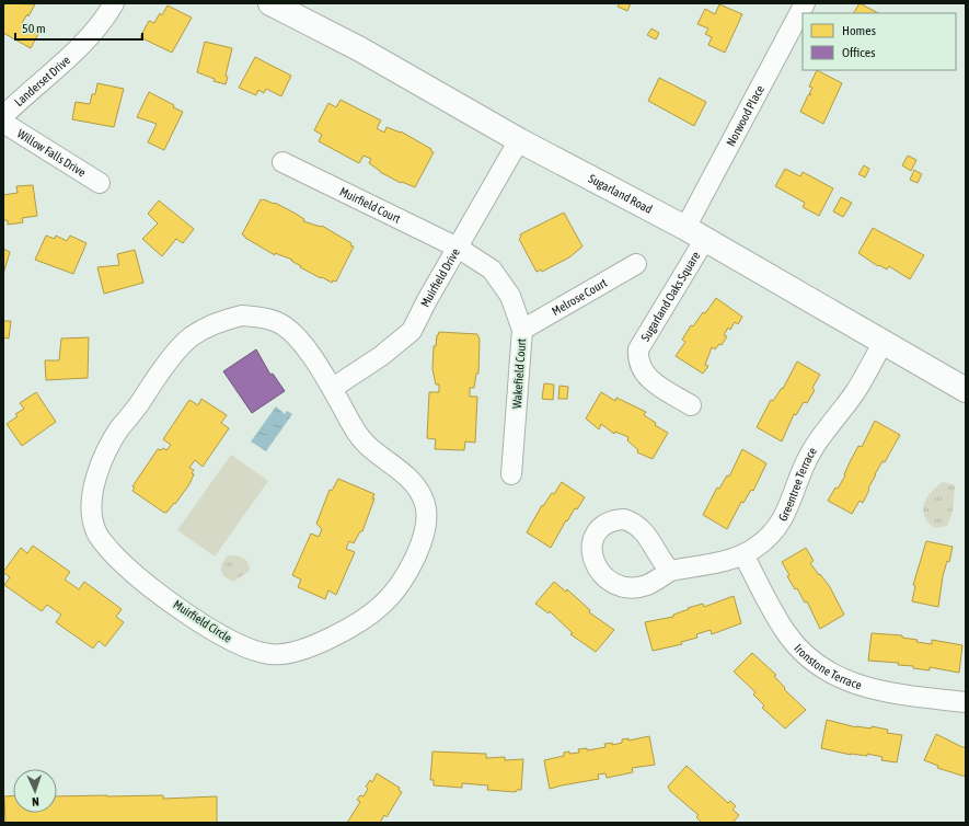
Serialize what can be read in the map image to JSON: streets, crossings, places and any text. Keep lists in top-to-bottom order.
{
  "streets": {
    "street": [
      "Landerset Drive",
      "Norwood Place",
      "Willow Falls Drive",
      "Sugarland Road",
      "Muirfield Court",
      "Muirfield Drive",
      "Sugarland Oaks Square",
      "Melrose Court",
      "Wakefield Court",
      "Greentree Terrace",
      "Muirfield Circle",
      "Ironstone Terrace"
    ]
  },
  "crossings": [
    ["Norwood Place", "Sugarland Road"],
    ["Norwood Place", "Sugarland Oaks Square"],
    ["Sugarland Road", "Muirfield Drive"],
    ["Sugarland Road", "Sugarland Oaks Square"],
    ["Sugarland Road", "Greentree Terrace"],
    ["Muirfield Court", "Muirfield Drive"],
    ["Muirfield Court", "Wakefield Court"],
    ["Muirfield Drive", "Wakefield Court"],
    ["Muirfield Drive", "Muirfield Circle"],
    ["Melrose Court", "Wakefield Court"],
    ["Greentree Terrace", "Ironstone Terrace"]
  ],
  "legend": ["Homes", "Offices"],
  "scale_bar": "50 m",
  "north": "bottom"
}
